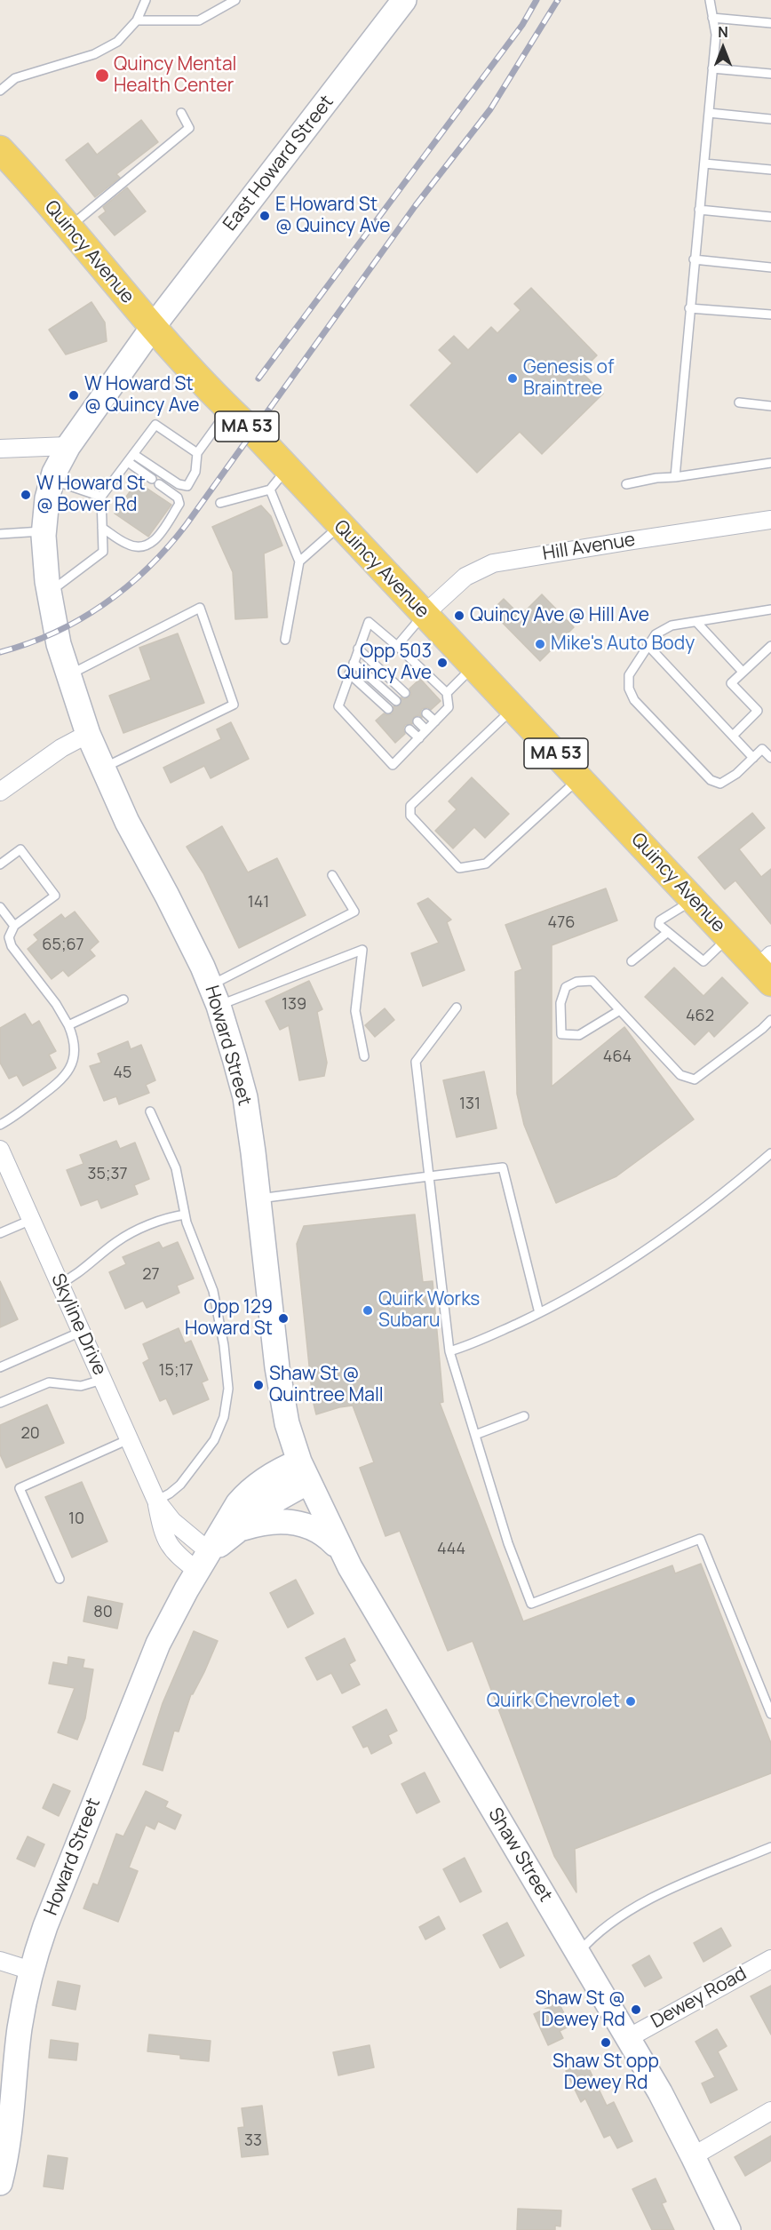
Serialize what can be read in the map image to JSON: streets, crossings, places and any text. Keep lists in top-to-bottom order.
{
  "streets": {
    "main road": ["Quincy Avenue", "MA 53"],
    "street": [
      "East Howard Street",
      "Hill Avenue",
      "Howard Street",
      "Skyline Drive",
      "Shaw Street",
      "Dewey Road"
    ]
  },
  "crossings": [
    ["East Howard Street", "Quincy Avenue"],
    ["East Howard Street", "Howard Street"],
    ["Quincy Avenue", "Hill Avenue"],
    ["Howard Street", "Skyline Drive"],
    ["Howard Street", "Shaw Street"],
    ["Shaw Street", "Dewey Road"]
  ],
  "places": [
    "Quincy Mental Health Center",
    "E Howard St @ Quincy Ave",
    "Genesis of Braintree",
    "W Howard St @ Quincy Ave",
    "W Howard St @ Bower Rd",
    "Quincy Ave @ Hill Ave",
    "Mike's Auto Body",
    "Opp 503 Quincy Ave",
    "Quirk Works Subaru",
    "Opp 129 Howard St",
    "Shaw St @ Quintree Mall",
    "Quirk Chevrolet",
    "Shaw St @ Dewey Rd",
    "Shaw St opp Dewey Rd"
  ],
  "house_numbers": [
    "141",
    "476",
    "65;67",
    "139",
    "462",
    "464",
    "45",
    "131",
    "35;37",
    "27",
    "15;17",
    "20",
    "10",
    "444",
    "80",
    "33"
  ],
  "north": "top"
}
